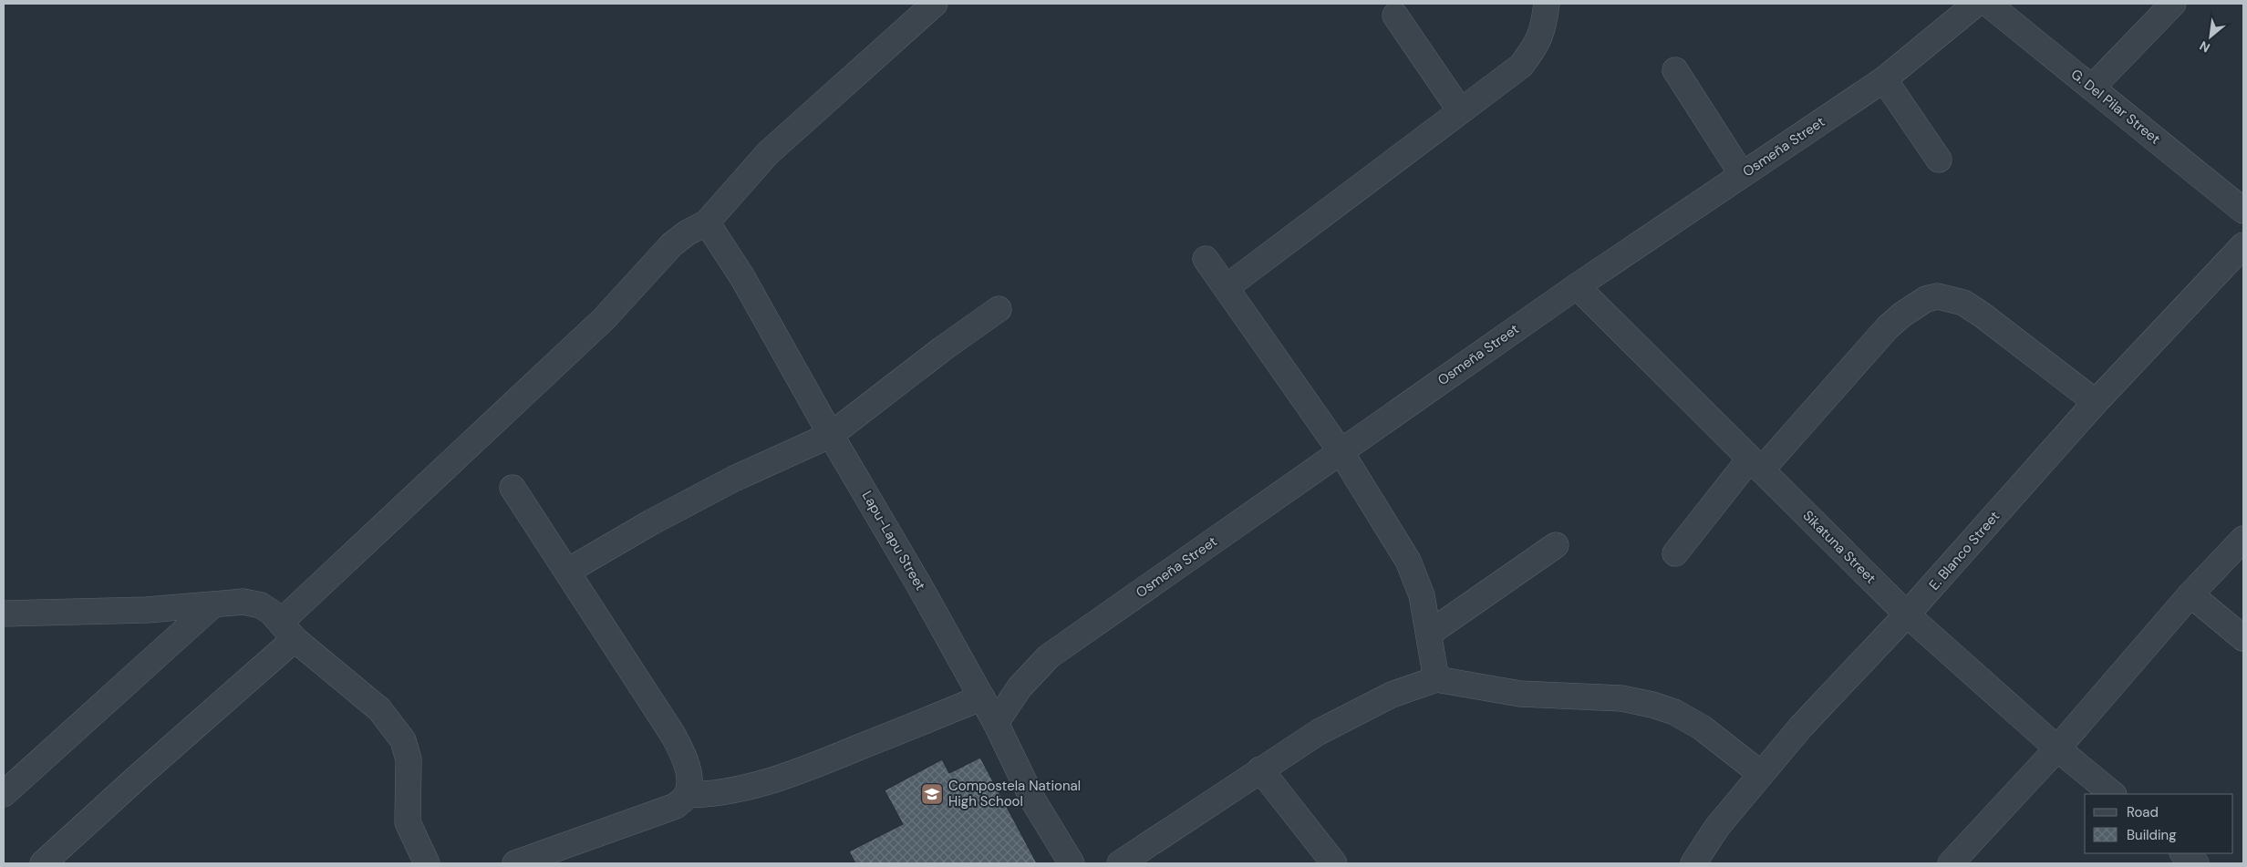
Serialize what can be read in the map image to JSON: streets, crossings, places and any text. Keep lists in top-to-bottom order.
{
  "streets": {
    "street": [
      "G. Del Pilar Street",
      "Osmeña Street",
      "Lapu-Lapu Street",
      "Sikatuna Street",
      "E. Blanco Street"
    ]
  },
  "crossings": [
    ["Osmeña Street", "Lapu-Lapu Street"],
    ["Osmeña Street", "Sikatuna Street"],
    ["Sikatuna Street", "E. Blanco Street"]
  ],
  "places": {
    "school or university": ["Compostela National High School"]
  },
  "legend": ["Road", "Building"],
  "north": "bottom left"
}
